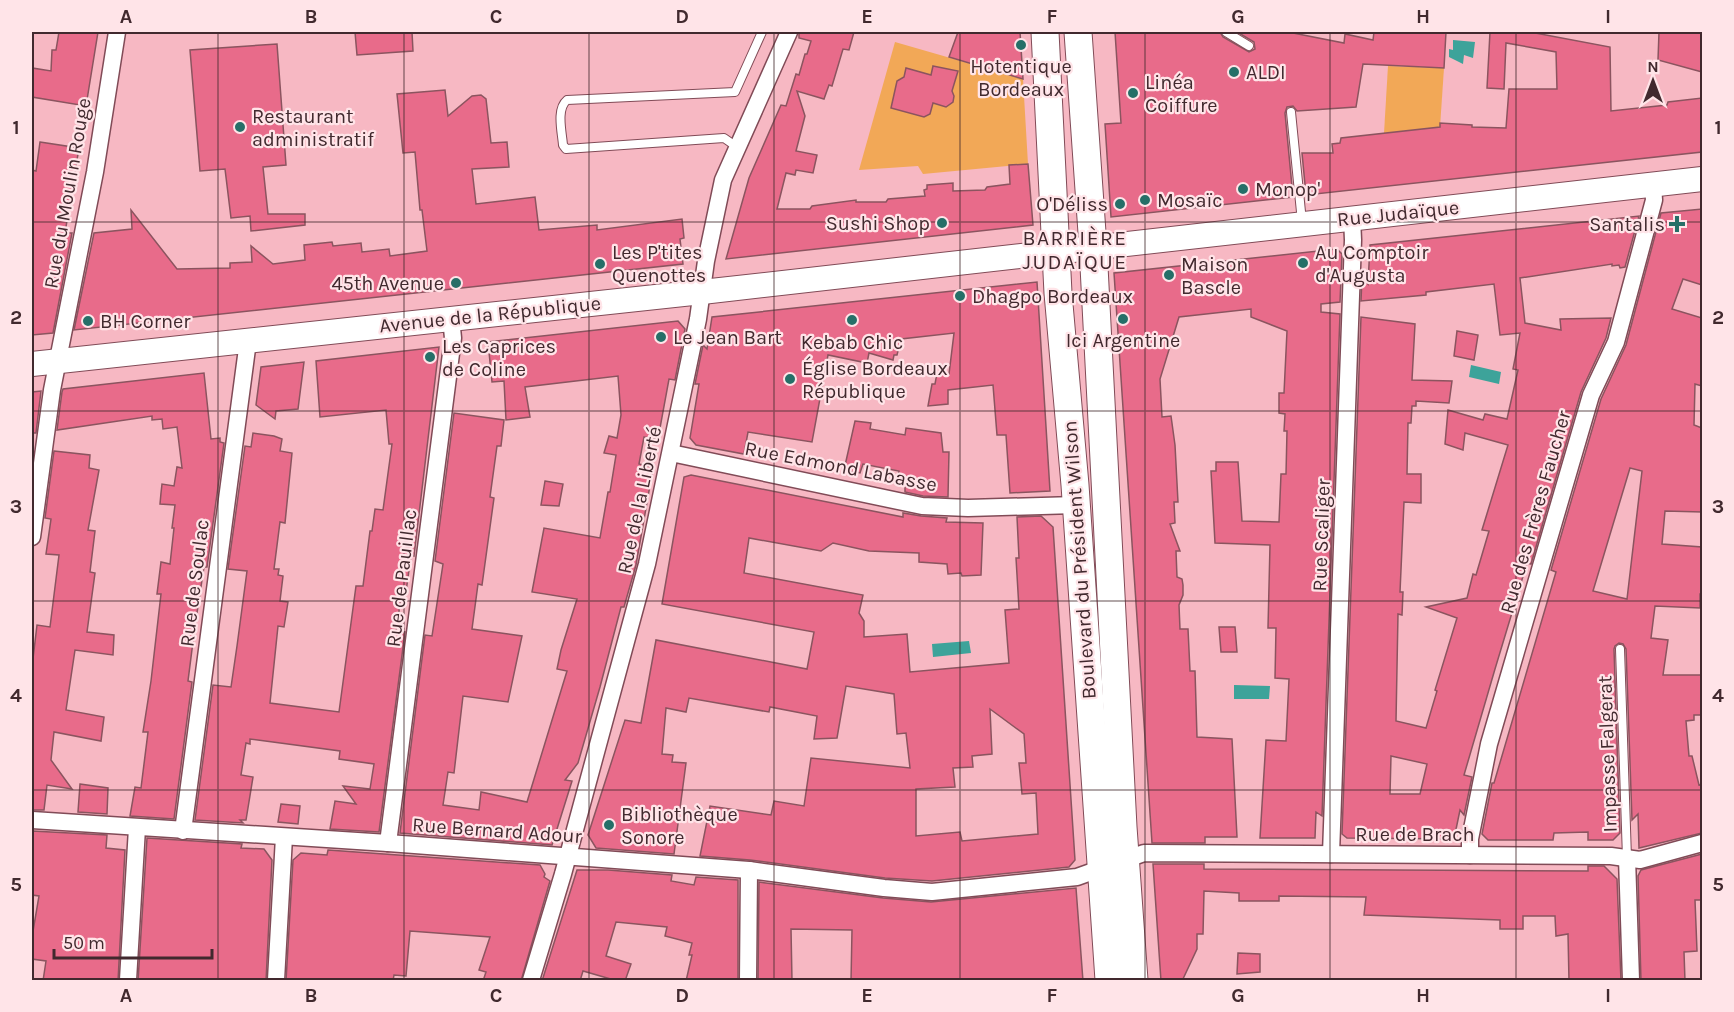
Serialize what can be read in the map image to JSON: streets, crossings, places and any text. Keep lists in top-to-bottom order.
{
  "streets": {
    "main road": ["Rue Judaïque", "Avenue de la République", "Boulevard du Président Wilson"],
    "street": [
      "Rue du Moulin Rouge",
      "Rue Edmond Labasse",
      "Rue de la Liberté",
      "Rue des Frères Faucher",
      "Rue Scaliger",
      "Rue de Pauillac",
      "Rue de Soulac",
      "Rue Bernard Adour",
      "Rue de Brach"
    ],
    "lane": ["Impasse Falgerat"]
  },
  "crossings": [
    ["Rue du Moulin Rouge", "Avenue de la République"],
    ["Rue Judaïque", "Rue des Frères Faucher"],
    ["Rue Judaïque", "Rue Scaliger"],
    ["Rue Judaïque", "Boulevard du Président Wilson"],
    ["Avenue de la République", "Rue de la Liberté"],
    ["Avenue de la République", "Boulevard du Président Wilson"],
    ["Avenue de la République", "Rue de Pauillac"],
    ["Avenue de la République", "Rue de Soulac"],
    ["Rue Edmond Labasse", "Rue de la Liberté"],
    ["Rue Edmond Labasse", "Boulevard du Président Wilson"],
    ["Rue de la Liberté", "Rue Bernard Adour"],
    ["Rue des Frères Faucher", "Rue de Brach"],
    ["Rue Scaliger", "Rue de Brach"],
    ["Boulevard du Président Wilson", "Rue Bernard Adour"],
    ["Boulevard du Président Wilson", "Rue de Brach"],
    ["Rue de Pauillac", "Rue Bernard Adour"],
    ["Rue de Soulac", "Rue Bernard Adour"],
    ["Impasse Falgerat", "Rue de Brach"]
  ],
  "districts": ["BARRIÈRE JUDAÏQUE"],
  "places": {
    "other": [
      "Hotentique Bordeaux",
      "ALDI",
      "Linéa Coiffure",
      "Restaurant administratif",
      "Monop'",
      "Mosaïc",
      "O'Déliss",
      "Sushi Shop",
      "Au Comptoir d'Augusta",
      "Les P'tites Quenottes",
      "Maison Bascle",
      "45th Avenue",
      "Dhagpo Bordeaux",
      "Ici Argentine",
      "Kebab Chic",
      "BH Corner",
      "Le Jean Bart",
      "Les Caprices de Coline",
      "Église Bordeaux République",
      "Bibliothèque Sonore"
    ],
    "health": ["Santalis"]
  },
  "scale_bar": "50 m",
  "north": "top",
  "grid": {
    "columns": [
      "A",
      "B",
      "C",
      "D",
      "E",
      "F",
      "G",
      "H",
      "I"
    ],
    "rows": [
      "1",
      "2",
      "3",
      "4",
      "5"
    ]
  }
}
